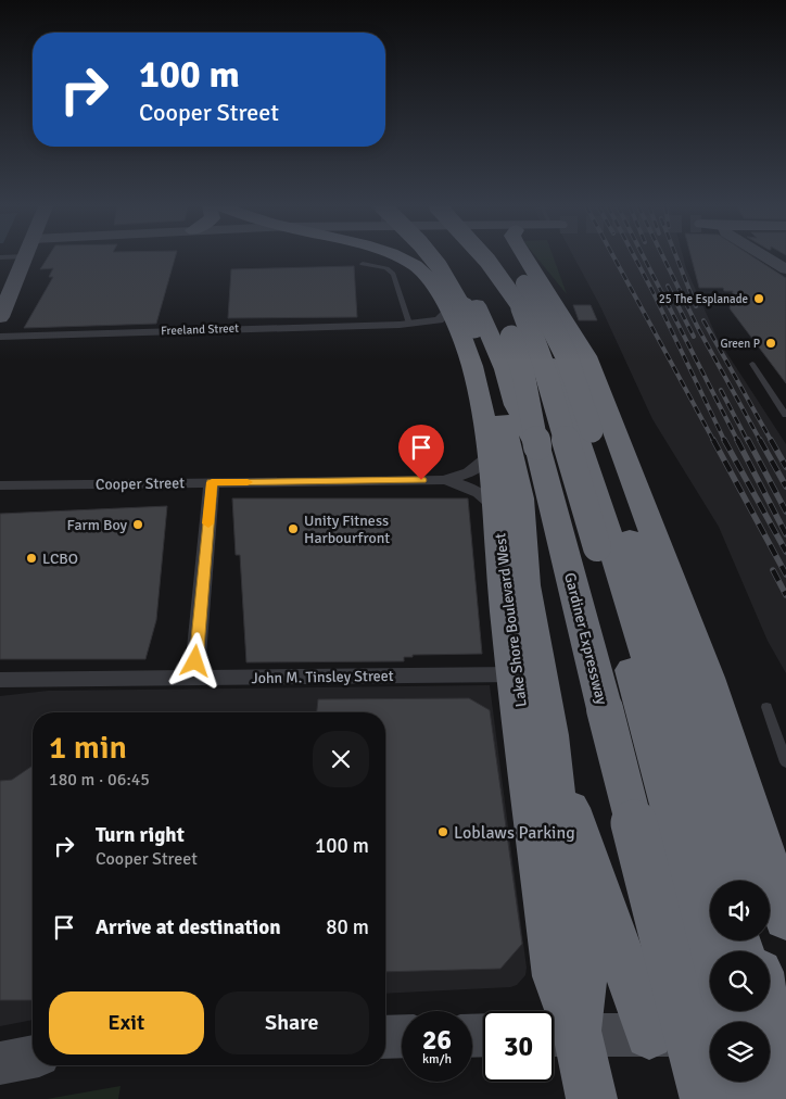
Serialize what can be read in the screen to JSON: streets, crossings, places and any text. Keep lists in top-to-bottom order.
{
  "streets": {
    "highway": ["Lake Shore Boulevard West", "Gardiner Expressway"],
    "street": ["Freeland Street", "Cooper Street", "John M. Tinsley Street"]
  },
  "crossings": [
    ["Freeland Street", "Lake Shore Boulevard West"],
    ["Cooper Street", "Lake Shore Boulevard West"],
    ["Lake Shore Boulevard West", "John M. Tinsley Street"]
  ],
  "places": [
    "25 The Esplanade",
    "Green P",
    "Farm Boy",
    "Unity Fitness Harbourfront",
    "LCBO",
    "Loblaws Parking"
  ],
  "page": {
    "turn": ["100 m", "Cooper Street"],
    "heading": ["1 min", "180 m · 06:45"],
    "list": [
      {
        "name": "Turn right",
        "note": "Cooper Street",
        "value": "100 m"
      },
      {
        "name": "Arrive at destination",
        "value": "80 m"
      }
    ],
    "buttons": ["Exit", "Share"],
    "speed": "26 km/h",
    "limit": "30"
  }
}
